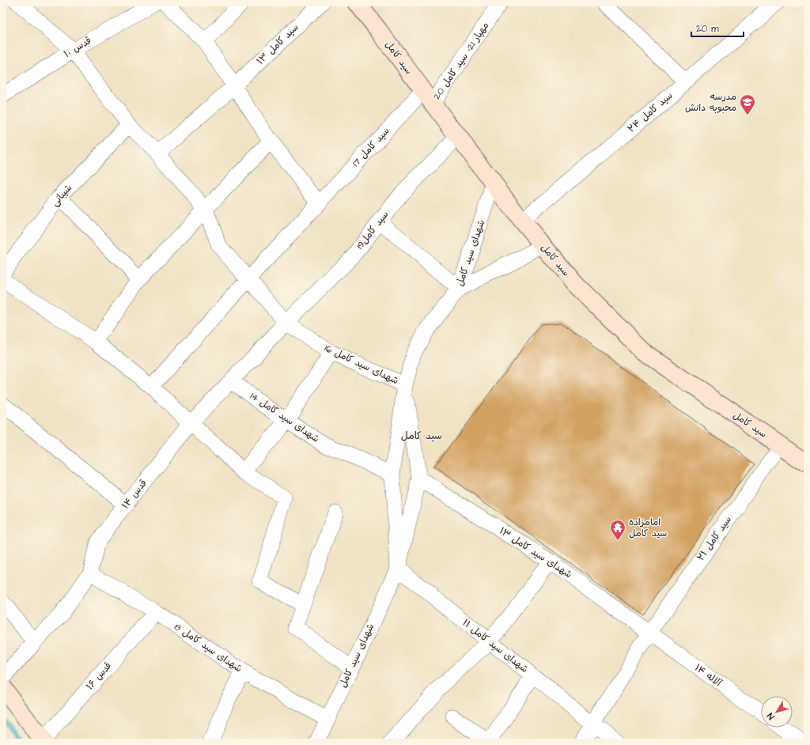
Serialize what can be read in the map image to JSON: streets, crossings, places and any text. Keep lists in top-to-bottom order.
{
  "streets": {
    "street": [
      "سید کامل ۱۳",
      "قدس ۱۰",
      "سید کامل",
      "مهیار 21- سید کامل 20",
      "سید کامل ۲۴",
      "سید کامل 17",
      "شیبانی",
      "سید کامل19",
      "شهدای سید کامل",
      "شهدای سید کامل 16",
      "شهدای سید کامل 14",
      "قدس ۱۴",
      "سید کامل ۲۱",
      "شهدای سید کامل ۱۳",
      "شهدای سید کامل ۱۱",
      "شهدای سید کامل 8",
      "آلاله ۱۴",
      "قدس ۱۶"
    ]
  },
  "crossings": [
    ["سید کامل", "مهیار 21- سید کامل 20"],
    ["سید کامل", "سید کامل ۲۴"],
    ["سید کامل", "سید کامل 17"],
    ["سید کامل", "سید کامل19"],
    ["سید کامل", "شهدای سید کامل"],
    ["سید کامل", "سید کامل ۲۱"],
    ["مهیار 21- سید کامل 20", "سید کامل 17"],
    ["سید کامل 17", "شهدای سید کامل 16"],
    ["سید کامل19", "شهدای سید کامل 16"],
    ["سید کامل19", "قدس ۱۴"],
    ["شهدای سید کامل", "شهدای سید کامل 16"],
    ["شهدای سید کامل", "شهدای سید کامل 14"],
    ["شهدای سید کامل", "شهدای سید کامل ۱۳"],
    ["شهدای سید کامل", "شهدای سید کامل ۱۱"],
    ["شهدای سید کامل", "شهدای سید کامل 8"],
    ["شهدای سید کامل 16", "قدس ۱۴"],
    ["شهدای سید کامل 14", "قدس ۱۴"],
    ["قدس ۱۴", "شهدای سید کامل 8"],
    ["سید کامل ۲۱", "شهدای سید کامل ۱۳"],
    ["سید کامل ۲۱", "شهدای سید کامل ۱۱"],
    ["سید کامل ۲۱", "آلاله ۱۴"],
    ["شهدای سید کامل ۱۳", "آلاله ۱۴"],
    ["شهدای سید کامل 8", "قدس ۱۶"]
  ],
  "districts": ["سید کامل"],
  "places": {
    "school or university": ["مدرسه محبوبه دانش"],
    "temple": ["امامزاده سید کامل"]
  },
  "scale_bar": "20 m",
  "north": "bottom left"
}
